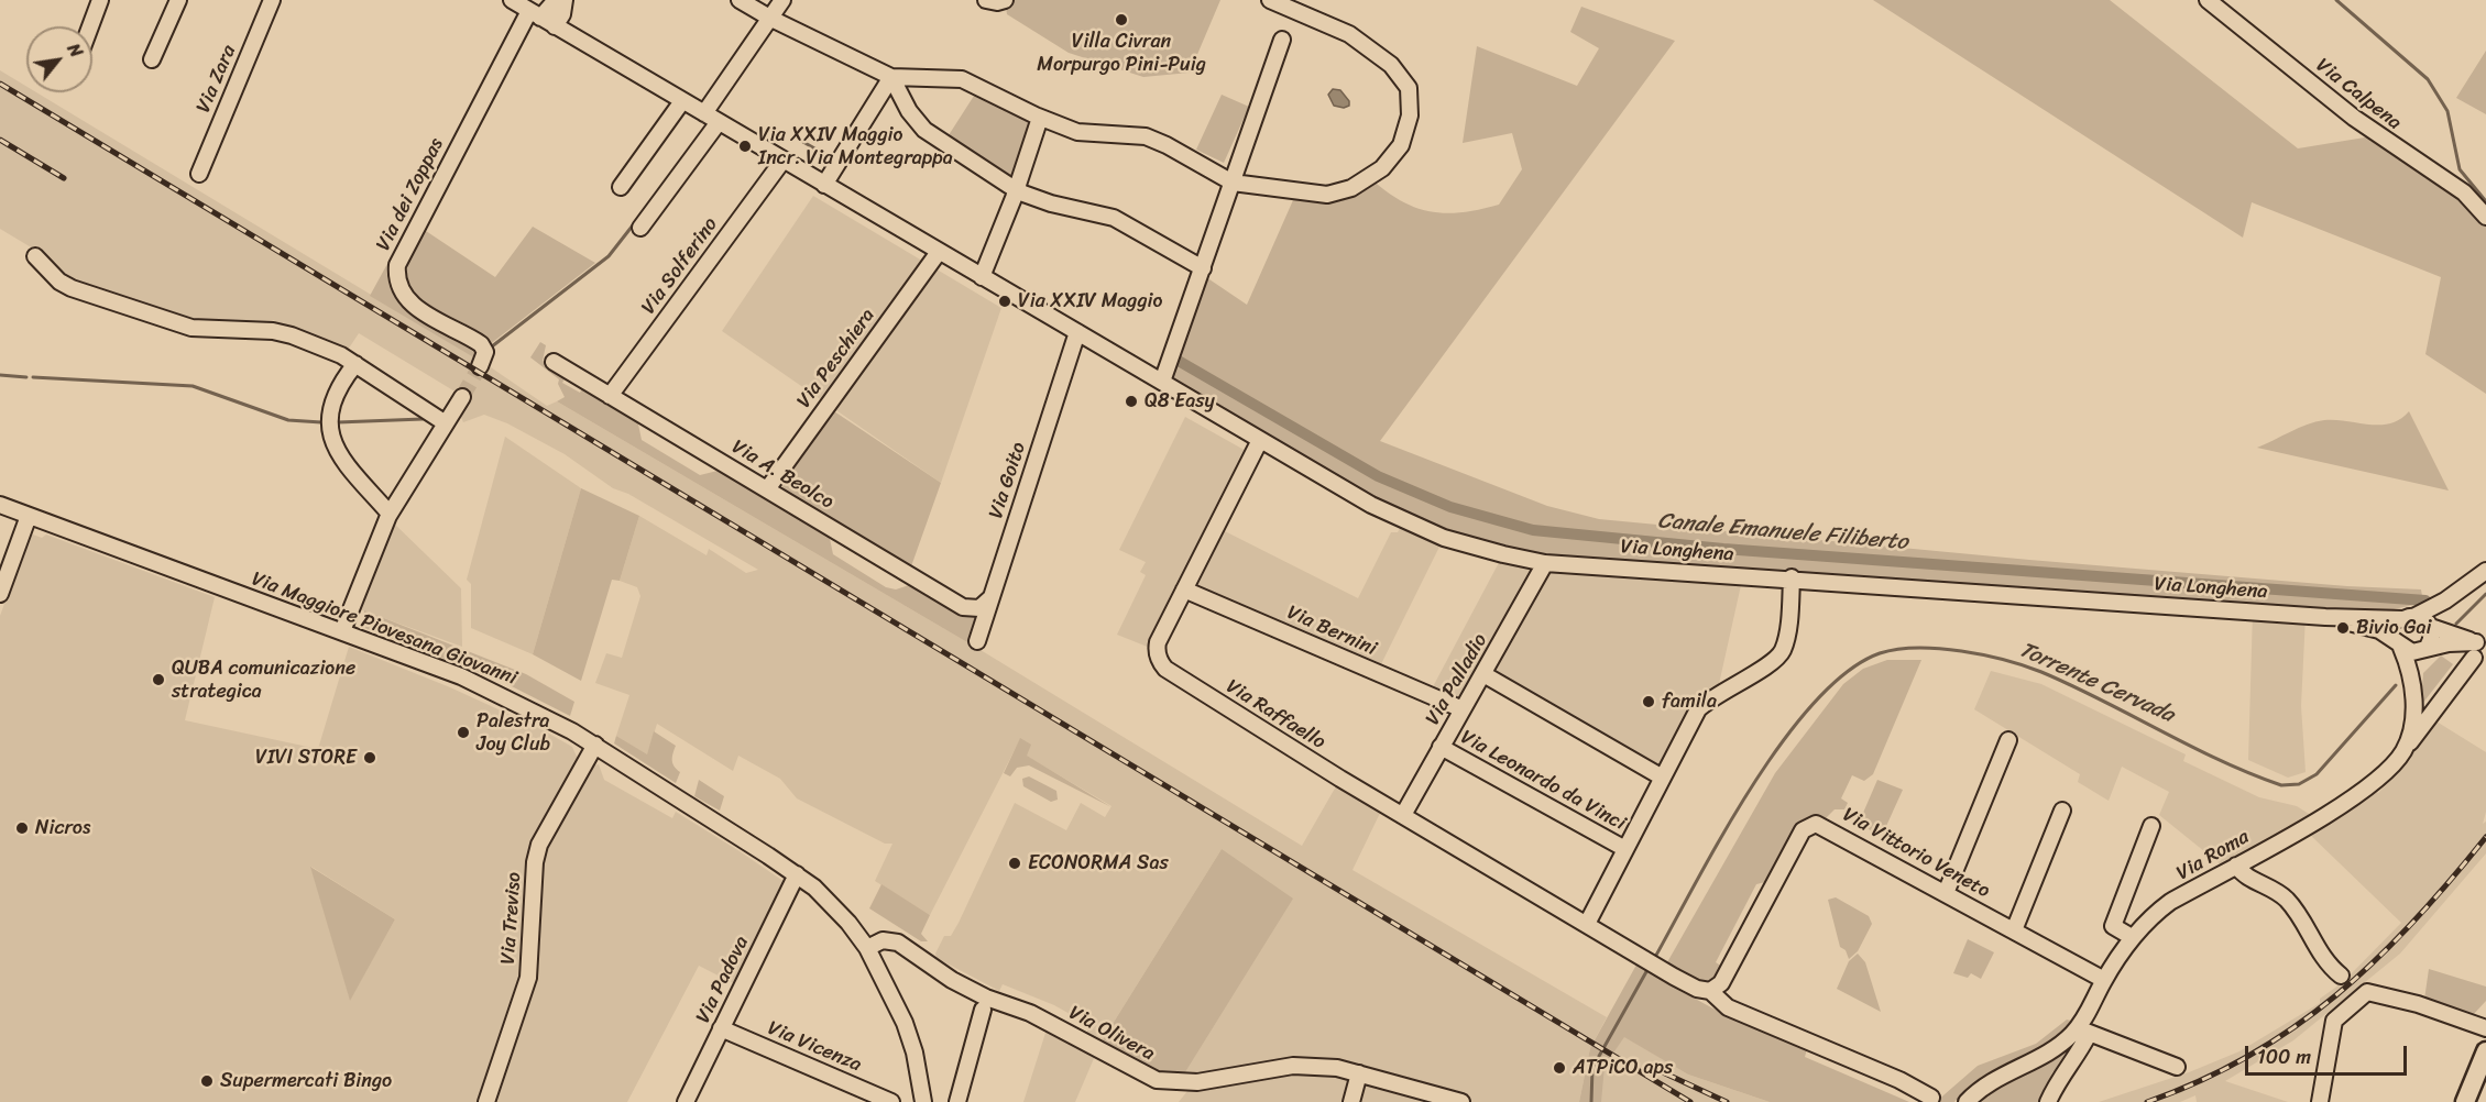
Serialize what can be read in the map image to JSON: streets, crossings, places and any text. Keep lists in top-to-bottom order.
{
  "streets": {
    "street": [
      "Via Zara",
      "Via Calpena",
      "Via dei Zoppas",
      "Via Solferino",
      "Via Peschiera",
      "Via A. Beolco",
      "Via Goito",
      "Via Longhena",
      "Via Maggiore Piovesana Giovanni",
      "Via Bernini",
      "Via Palladio",
      "Via Raffaello",
      "Via Leonardo da Vinci",
      "Via Vittorio Veneto",
      "Via Roma",
      "Via Treviso",
      "Via Padova",
      "Via Olivera",
      "Via Vicenza"
    ]
  },
  "crossings": [
    ["Via dei Zoppas", "Via Longhena"],
    ["Via Solferino", "Via A. Beolco"],
    ["Via Solferino", "Via Longhena"],
    ["Via Peschiera", "Via A. Beolco"],
    ["Via Peschiera", "Via Longhena"],
    ["Via A. Beolco", "Via Goito"],
    ["Via Goito", "Via Longhena"],
    ["Via Longhena", "Via Palladio"],
    ["Via Longhena", "Via Raffaello"],
    ["Via Longhena", "Via Roma"],
    ["Via Maggiore Piovesana Giovanni", "Via Treviso"],
    ["Via Maggiore Piovesana Giovanni", "Via Padova"],
    ["Via Maggiore Piovesana Giovanni", "Via Olivera"],
    ["Via Bernini", "Via Palladio"],
    ["Via Bernini", "Via Raffaello"],
    ["Via Palladio", "Via Raffaello"],
    ["Via Palladio", "Via Leonardo da Vinci"],
    ["Via Raffaello", "Via Vittorio Veneto"],
    ["Via Vittorio Veneto", "Via Roma"],
    ["Via Padova", "Via Vicenza"]
  ],
  "water": ["Canale Emanuele Filiberto", "Torrente Cervada"],
  "places": [
    "Villa Civran Morpurgo Pini-Puig",
    "Via XXIV Maggio Incr. Via Montegrappa",
    "Via XXIV Maggio",
    "Q8 Easy",
    "Bivio Gai",
    "QUBA comunicazione strategica",
    "famila",
    "Palestra Joy Club",
    "VIVI STORE",
    "Nicros",
    "ECONORMA Sas",
    "ATPiCO aps",
    "Supermercati Bingo"
  ],
  "scale_bar": "100 m",
  "north": "top right"
}
